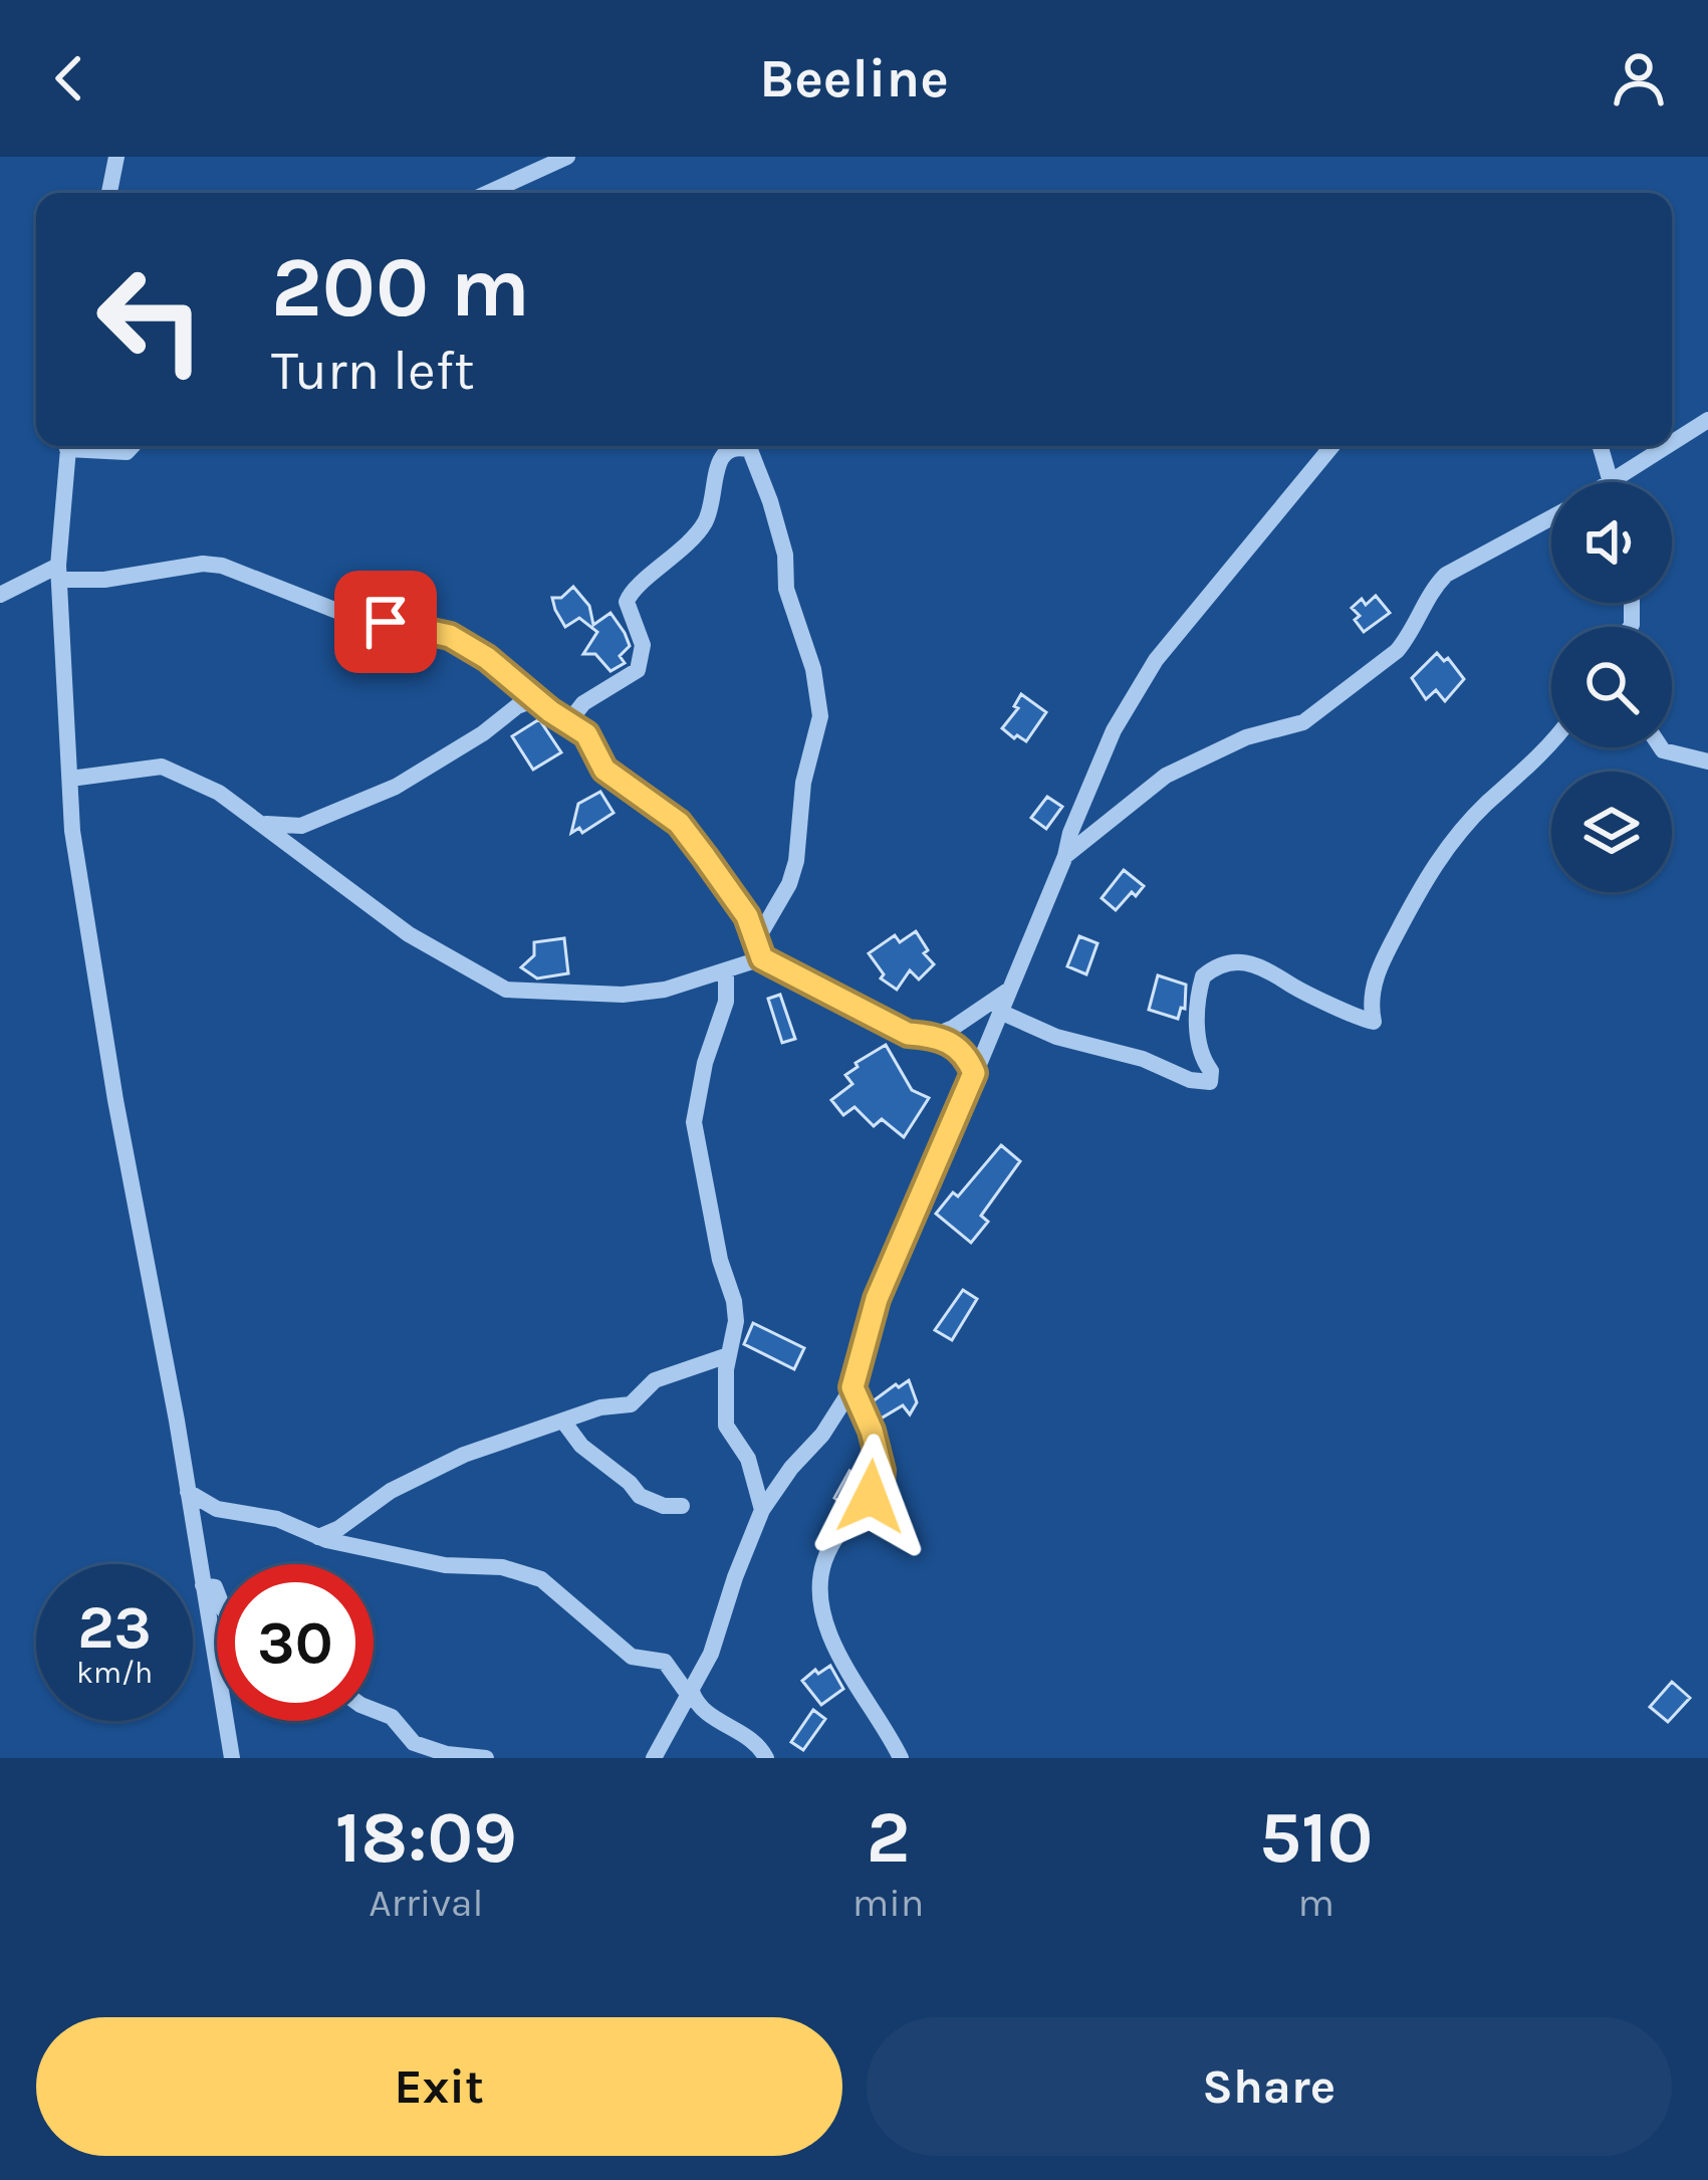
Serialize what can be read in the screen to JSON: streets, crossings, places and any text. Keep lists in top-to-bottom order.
{
  "page": {
    "header": "Beeline",
    "turn": ["200 m", "Turn left"],
    "speed": "23 km/h",
    "limit": "30",
    "eta": [
      "18:09",
      "Arrival",
      "2",
      "min",
      "510",
      "m"
    ],
    "buttons": ["Exit", "Share"]
  }
}
